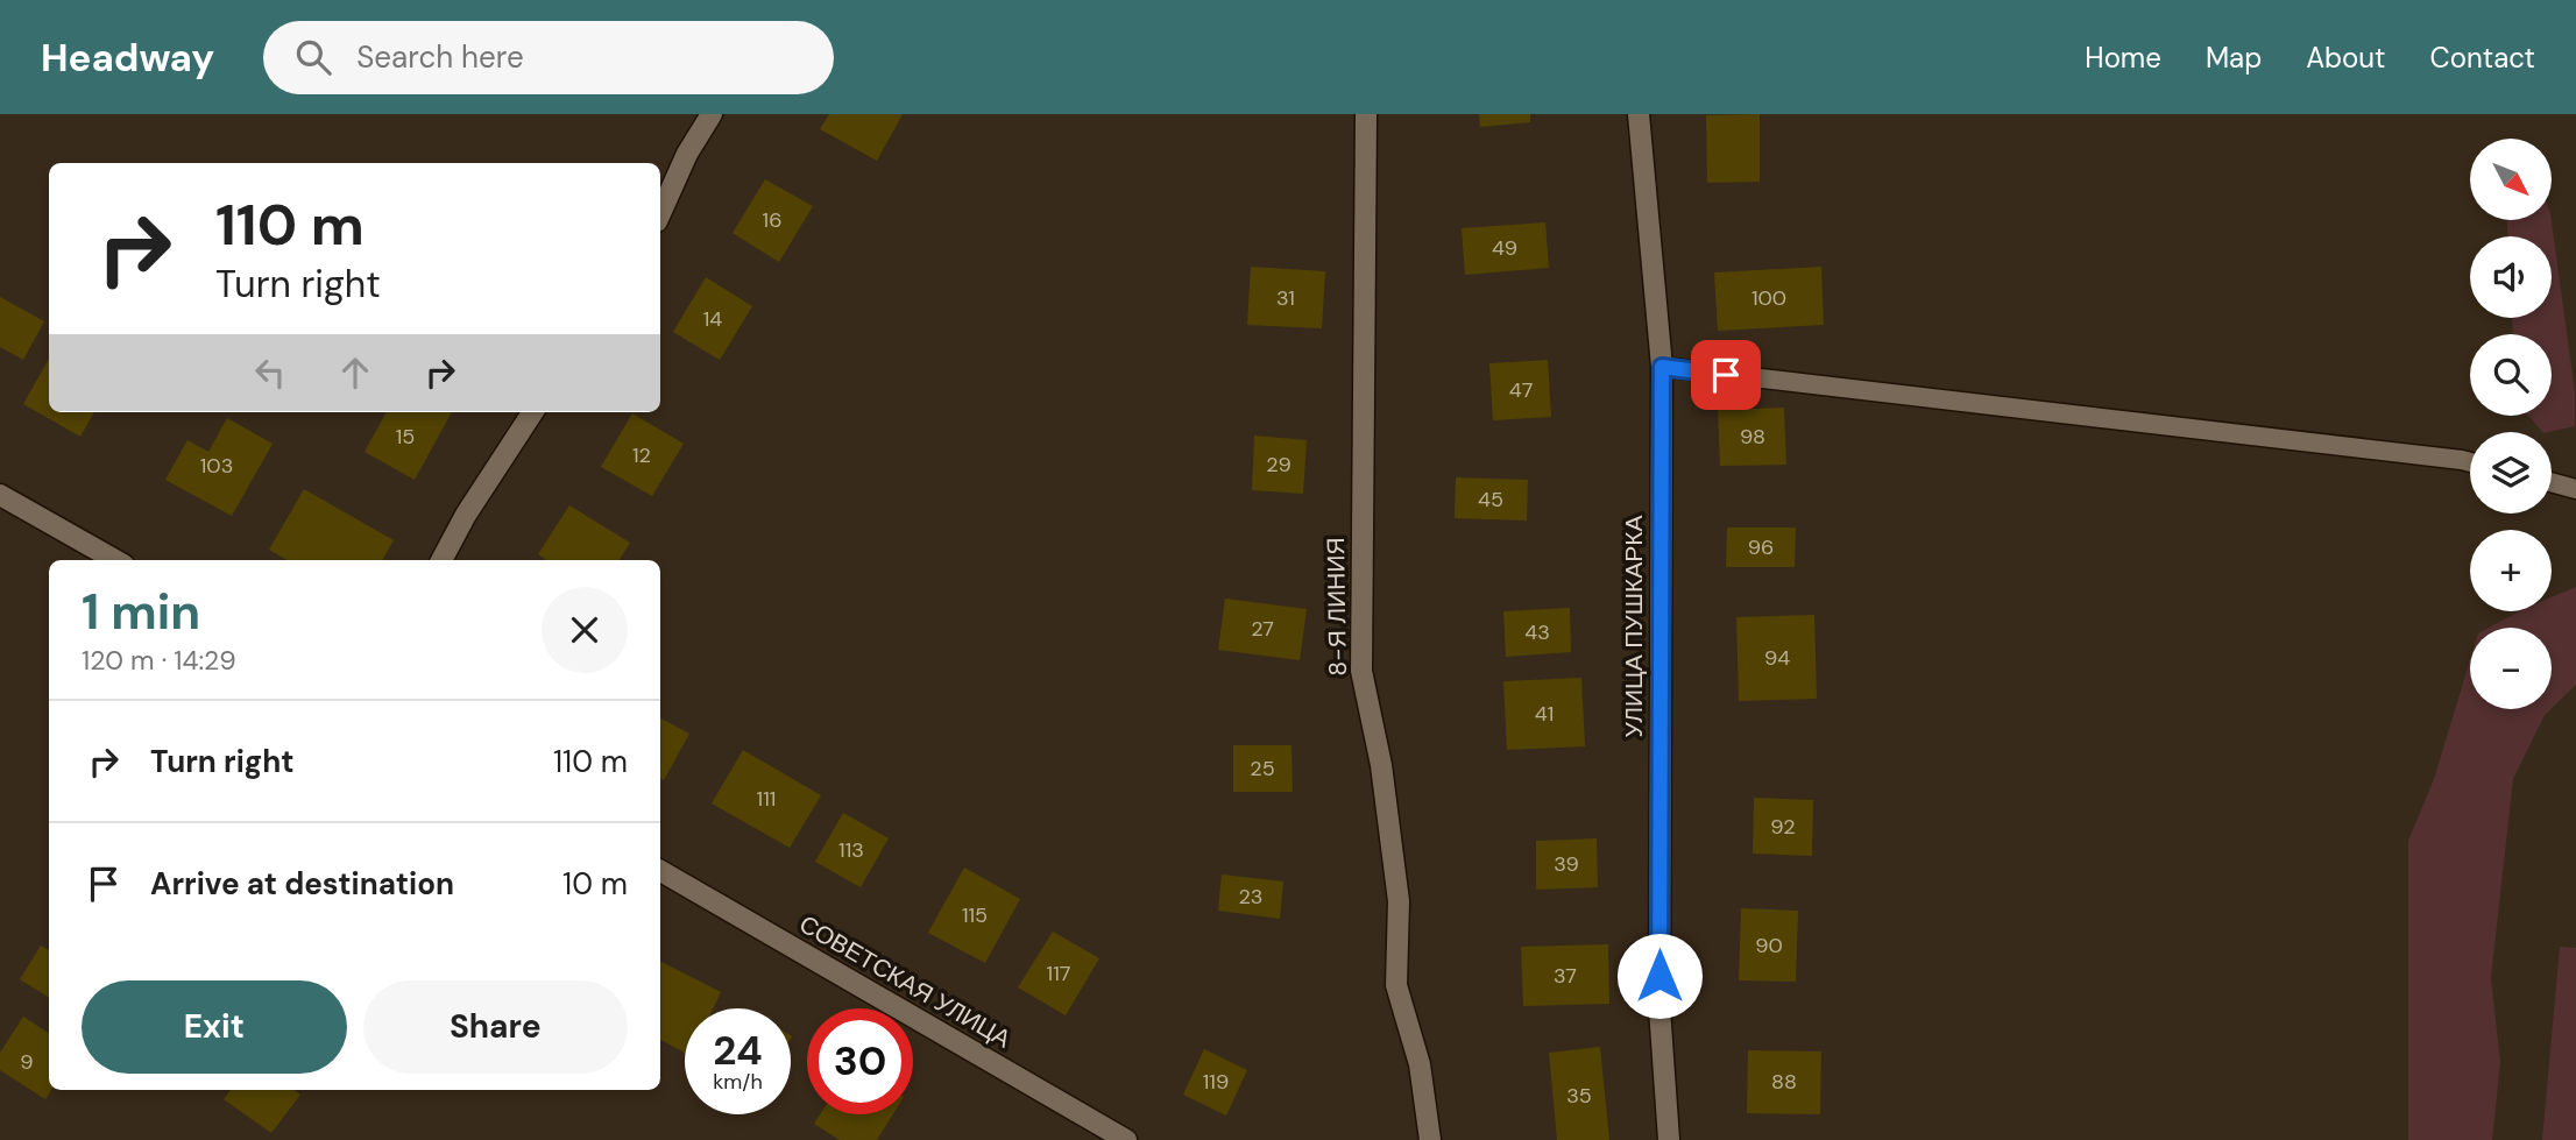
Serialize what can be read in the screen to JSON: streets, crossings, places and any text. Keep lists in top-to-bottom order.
{
  "streets": {
    "street": ["8-Я ЛИНИЯ", "УЛИЦА ПУШКАРКА", "СОВЕТСКАЯ УЛИЦА"]
  },
  "house_numbers": [
    "16",
    "49",
    "31",
    "100",
    "14",
    "47",
    "15",
    "98",
    "12",
    "29",
    "103",
    "45",
    "96",
    "27",
    "43",
    "94",
    "41",
    "25",
    "111",
    "92",
    "113",
    "39",
    "23",
    "115",
    "90",
    "117",
    "37",
    "9",
    "119",
    "88",
    "35"
  ],
  "north": "bottom right",
  "page": {
    "header": "Headway",
    "search": "Search here",
    "nav": [
      "Home",
      "Map",
      "About",
      "Contact"
    ],
    "map_buttons": ["+", "−"],
    "turn": ["110 m", "Turn right"],
    "heading": ["1 min", "120 m · 14:29"],
    "list": [
      {
        "name": "Turn right",
        "value": "110 m"
      },
      {
        "name": "Arrive at destination",
        "value": "10 m"
      }
    ],
    "buttons": ["Exit", "Share"],
    "speed": "24 km/h",
    "limit": "30"
  }
}
